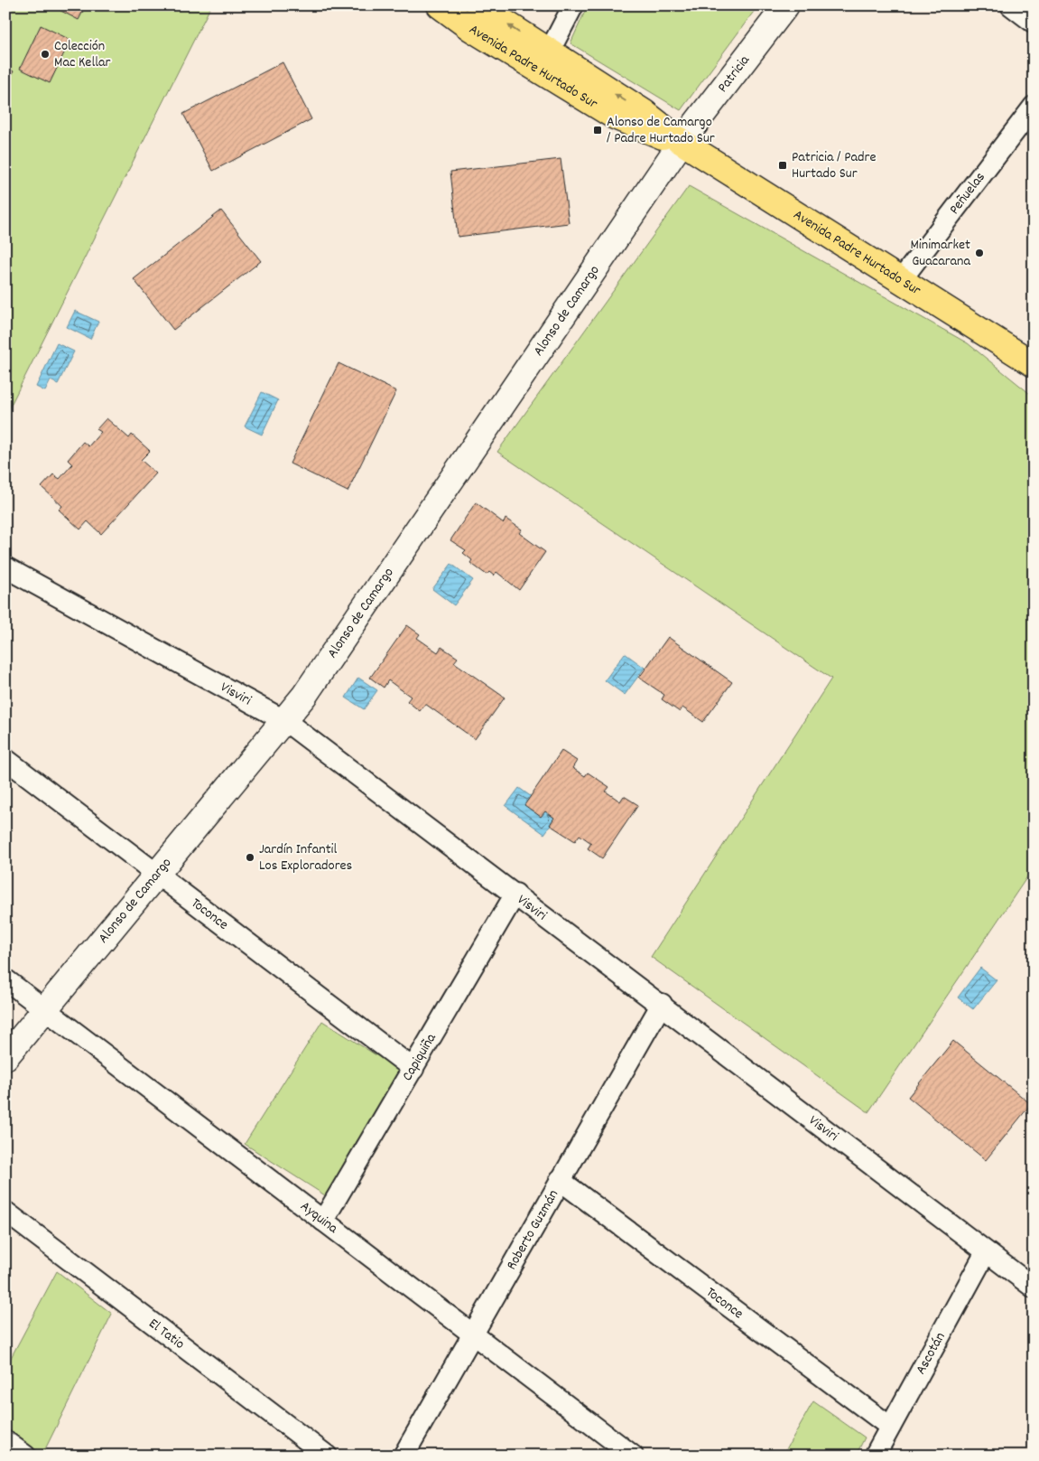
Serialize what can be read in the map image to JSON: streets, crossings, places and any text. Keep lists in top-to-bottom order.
{
  "streets": {
    "main road": ["Avenida Padre Hurtado Sur"],
    "street": [
      "Patricia",
      "Peñuelas",
      "Alonso de Camargo",
      "Visviri",
      "Toconce",
      "Capiquiña",
      "Ayquina",
      "Roberto Guzmán",
      "El Tatio",
      "Ascotán"
    ]
  },
  "crossings": [
    ["Avenida Padre Hurtado Sur", "Patricia"],
    ["Avenida Padre Hurtado Sur", "Peñuelas"],
    ["Avenida Padre Hurtado Sur", "Alonso de Camargo"],
    ["Patricia", "Alonso de Camargo"],
    ["Alonso de Camargo", "Visviri"],
    ["Alonso de Camargo", "Toconce"],
    ["Alonso de Camargo", "Ayquina"],
    ["Visviri", "Capiquiña"],
    ["Visviri", "Roberto Guzmán"],
    ["Visviri", "Ascotán"],
    ["Toconce", "Capiquiña"],
    ["Toconce", "Roberto Guzmán"],
    ["Toconce", "Ascotán"],
    ["Capiquiña", "Ayquina"],
    ["Ayquina", "Roberto Guzmán"]
  ],
  "places": {
    "other": ["Colección Mac Kellar", "Minimarket Guacarana", "Jardín Infantil Los Exploradores"],
    "transit": ["Alonso de Camargo / Padre Hurtado Sur", "Patricia / Padre Hurtado Sur"]
  }
}
